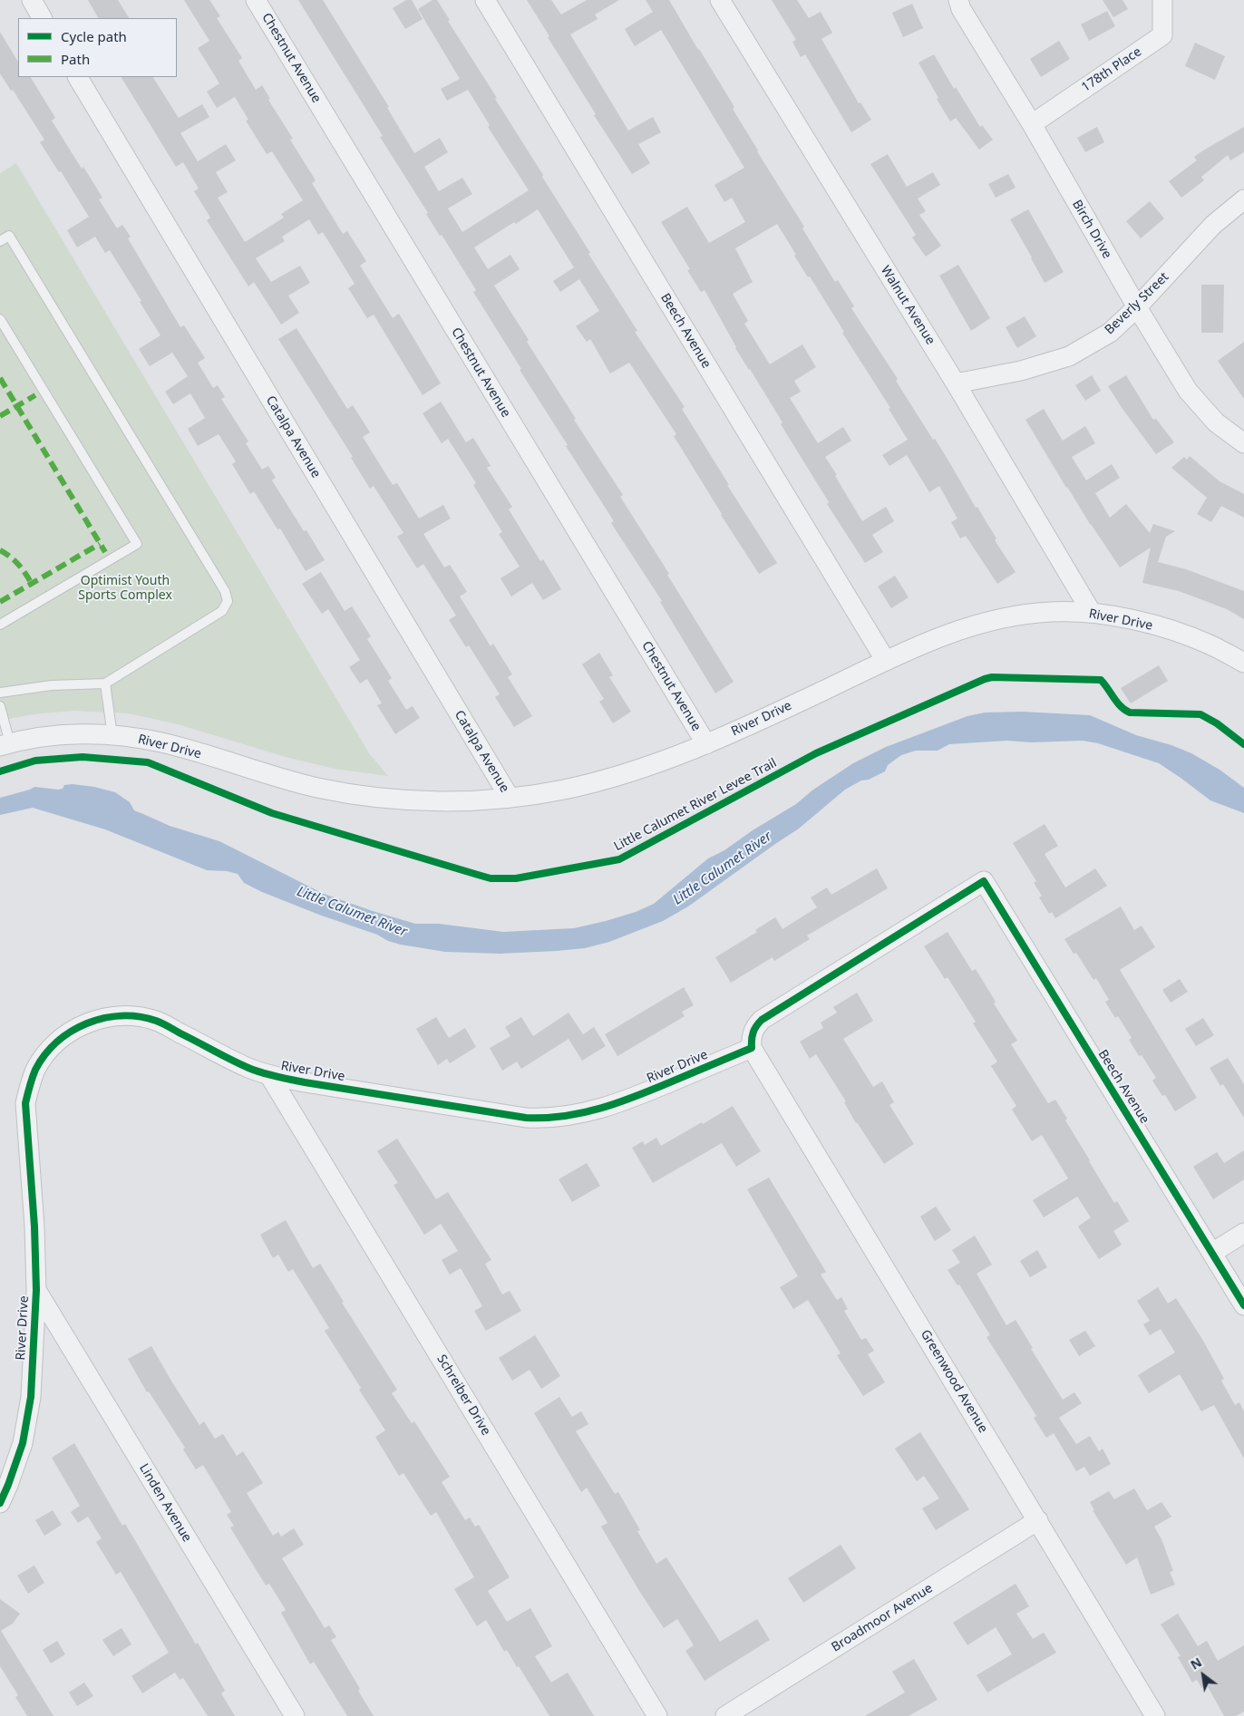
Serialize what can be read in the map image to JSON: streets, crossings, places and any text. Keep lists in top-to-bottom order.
{
  "streets": {
    "street": [
      "Chestnut Avenue",
      "178th Place",
      "Birch Drive",
      "Beverly Street",
      "Walnut Avenue",
      "Beech Avenue",
      "Catalpa Avenue",
      "River Drive",
      "Greenwood Avenue",
      "Schreiber Drive",
      "Linden Avenue",
      "Broadmoor Avenue"
    ],
    "cycle path": ["Little Calumet River Levee Trail"]
  },
  "crossings": [
    ["Chestnut Avenue", "River Drive"],
    ["178th Place", "Birch Drive"],
    ["Birch Drive", "Beverly Street"],
    ["Beverly Street", "Walnut Avenue"],
    ["Walnut Avenue", "River Drive"],
    ["Beech Avenue", "River Drive"],
    ["Beech Avenue", "Greenwood Avenue"],
    ["Catalpa Avenue", "River Drive"],
    ["River Drive", "Greenwood Avenue"],
    ["River Drive", "Schreiber Drive"],
    ["River Drive", "Linden Avenue"],
    ["Greenwood Avenue", "Broadmoor Avenue"]
  ],
  "water": ["Little Calumet River"],
  "parks": ["Optimist Youth Sports Complex"],
  "legend": ["Cycle path", "Path"],
  "north": "top left"
}
